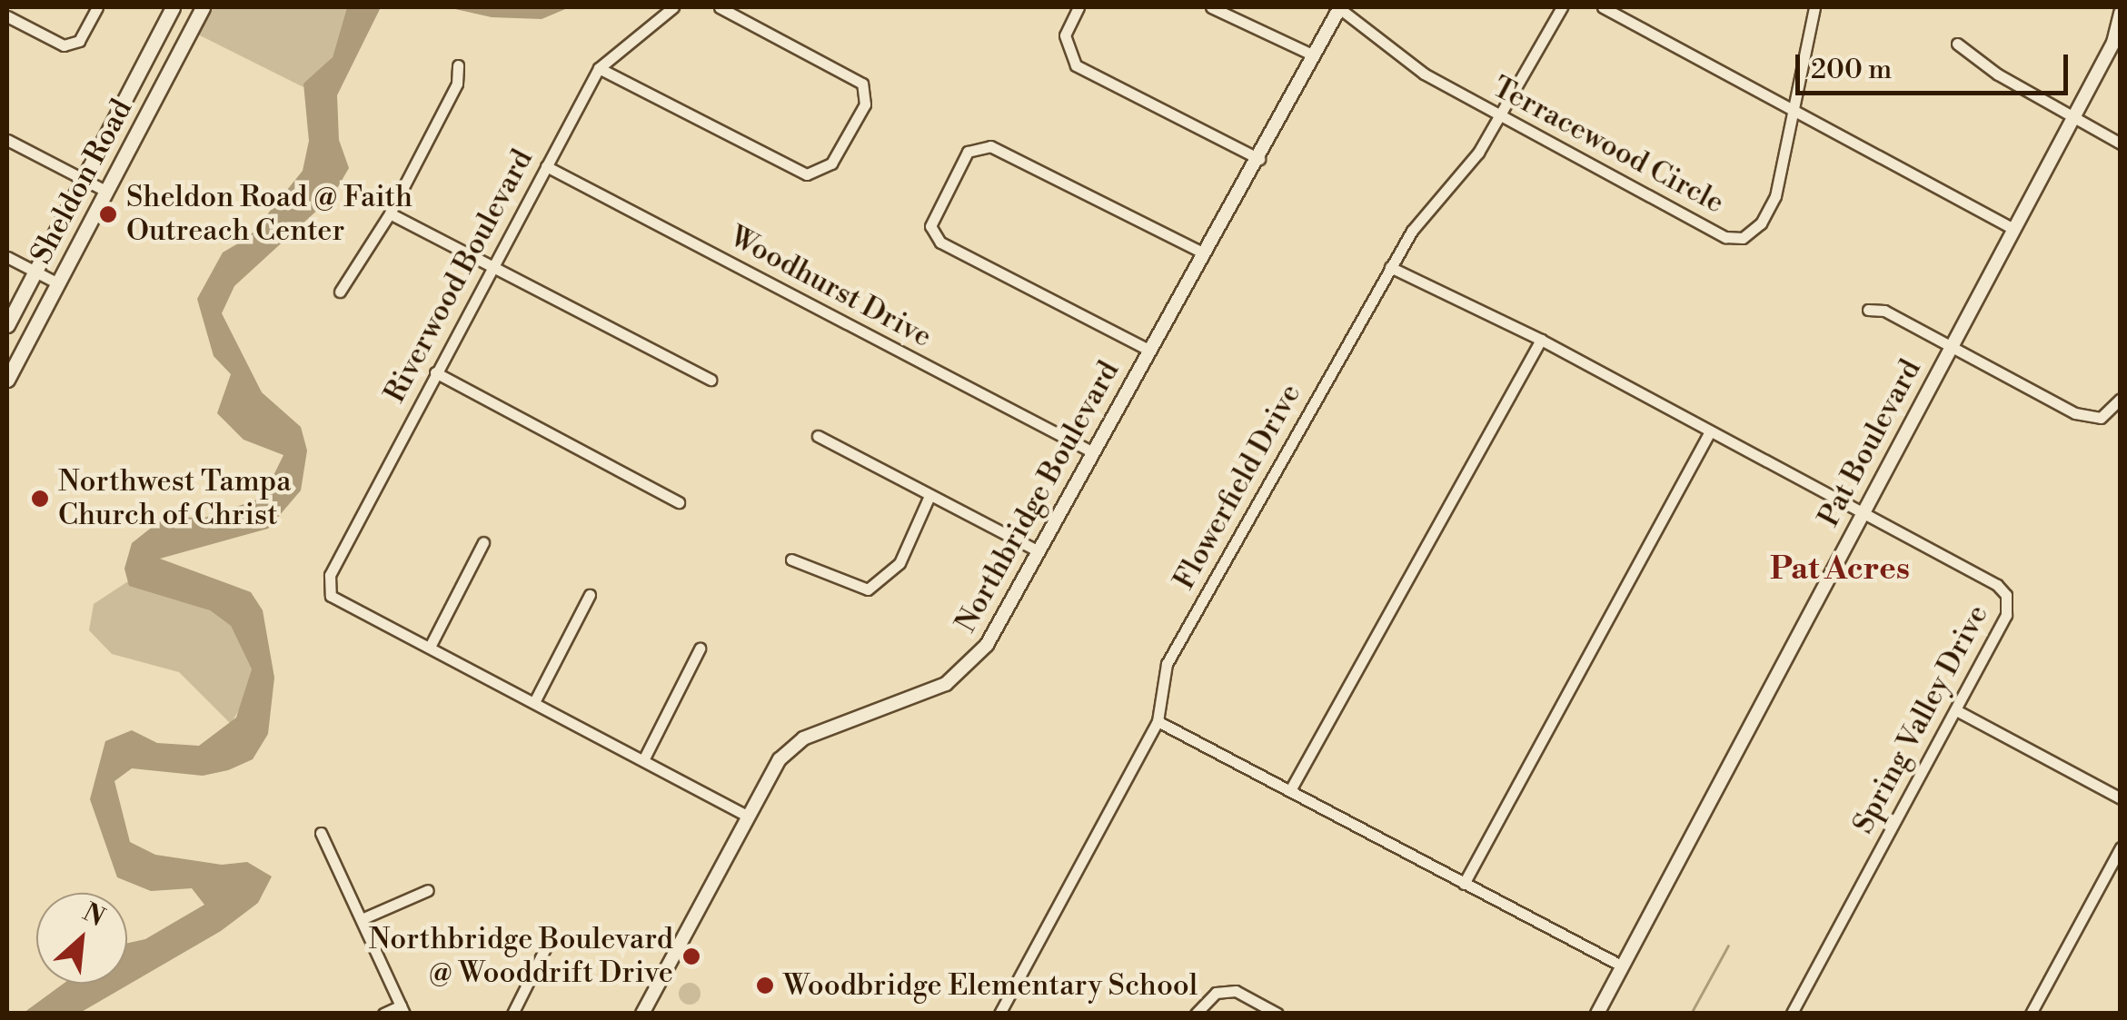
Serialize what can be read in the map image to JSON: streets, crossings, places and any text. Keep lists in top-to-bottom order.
{
  "streets": {
    "main road": ["Sheldon Road"],
    "street": [
      "Terracewood Circle",
      "Riverwood Boulevard",
      "Woodhurst Drive",
      "Pat Boulevard",
      "Flowerfield Drive",
      "Northbridge Boulevard",
      "Spring Valley Drive"
    ]
  },
  "crossings": [
    ["Terracewood Circle", "Flowerfield Drive"],
    ["Terracewood Circle", "Northbridge Boulevard"],
    ["Riverwood Boulevard", "Woodhurst Drive"],
    ["Woodhurst Drive", "Northbridge Boulevard"],
    ["Pat Boulevard", "Spring Valley Drive"]
  ],
  "districts": ["Pat Acres"],
  "places": [
    "Sheldon Road @ Faith Outreach Center",
    "Northwest Tampa Church of Christ",
    "Northbridge Boulevard @ Wooddrift Drive",
    "Woodbridge Elementary School"
  ],
  "scale_bar": "200 m",
  "north": "top right"
}
